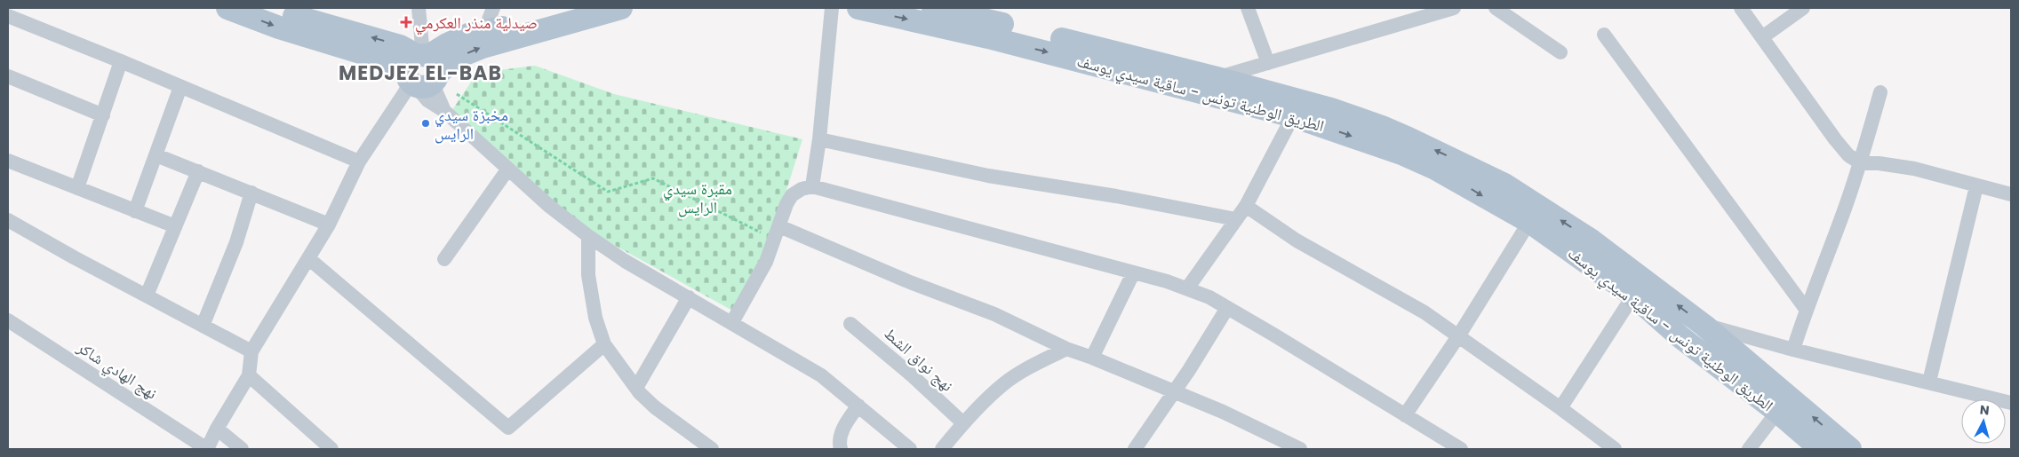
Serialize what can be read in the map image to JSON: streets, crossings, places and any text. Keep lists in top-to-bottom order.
{
  "streets": {
    "main road": ["الطريق الوطنية تونس - ساقية سيدي يوسف"],
    "street": ["نهج نواق الشط", "نهج الهادي شاكر"]
  },
  "districts": ["MEDJEZ EL-BAB"],
  "parks": ["مقبرة سيدي الرايس"],
  "places": {
    "health": ["صيدلية منذر العكرمي"],
    "other": ["مخبزة سيدي الرايس"]
  },
  "north": "top"
}
